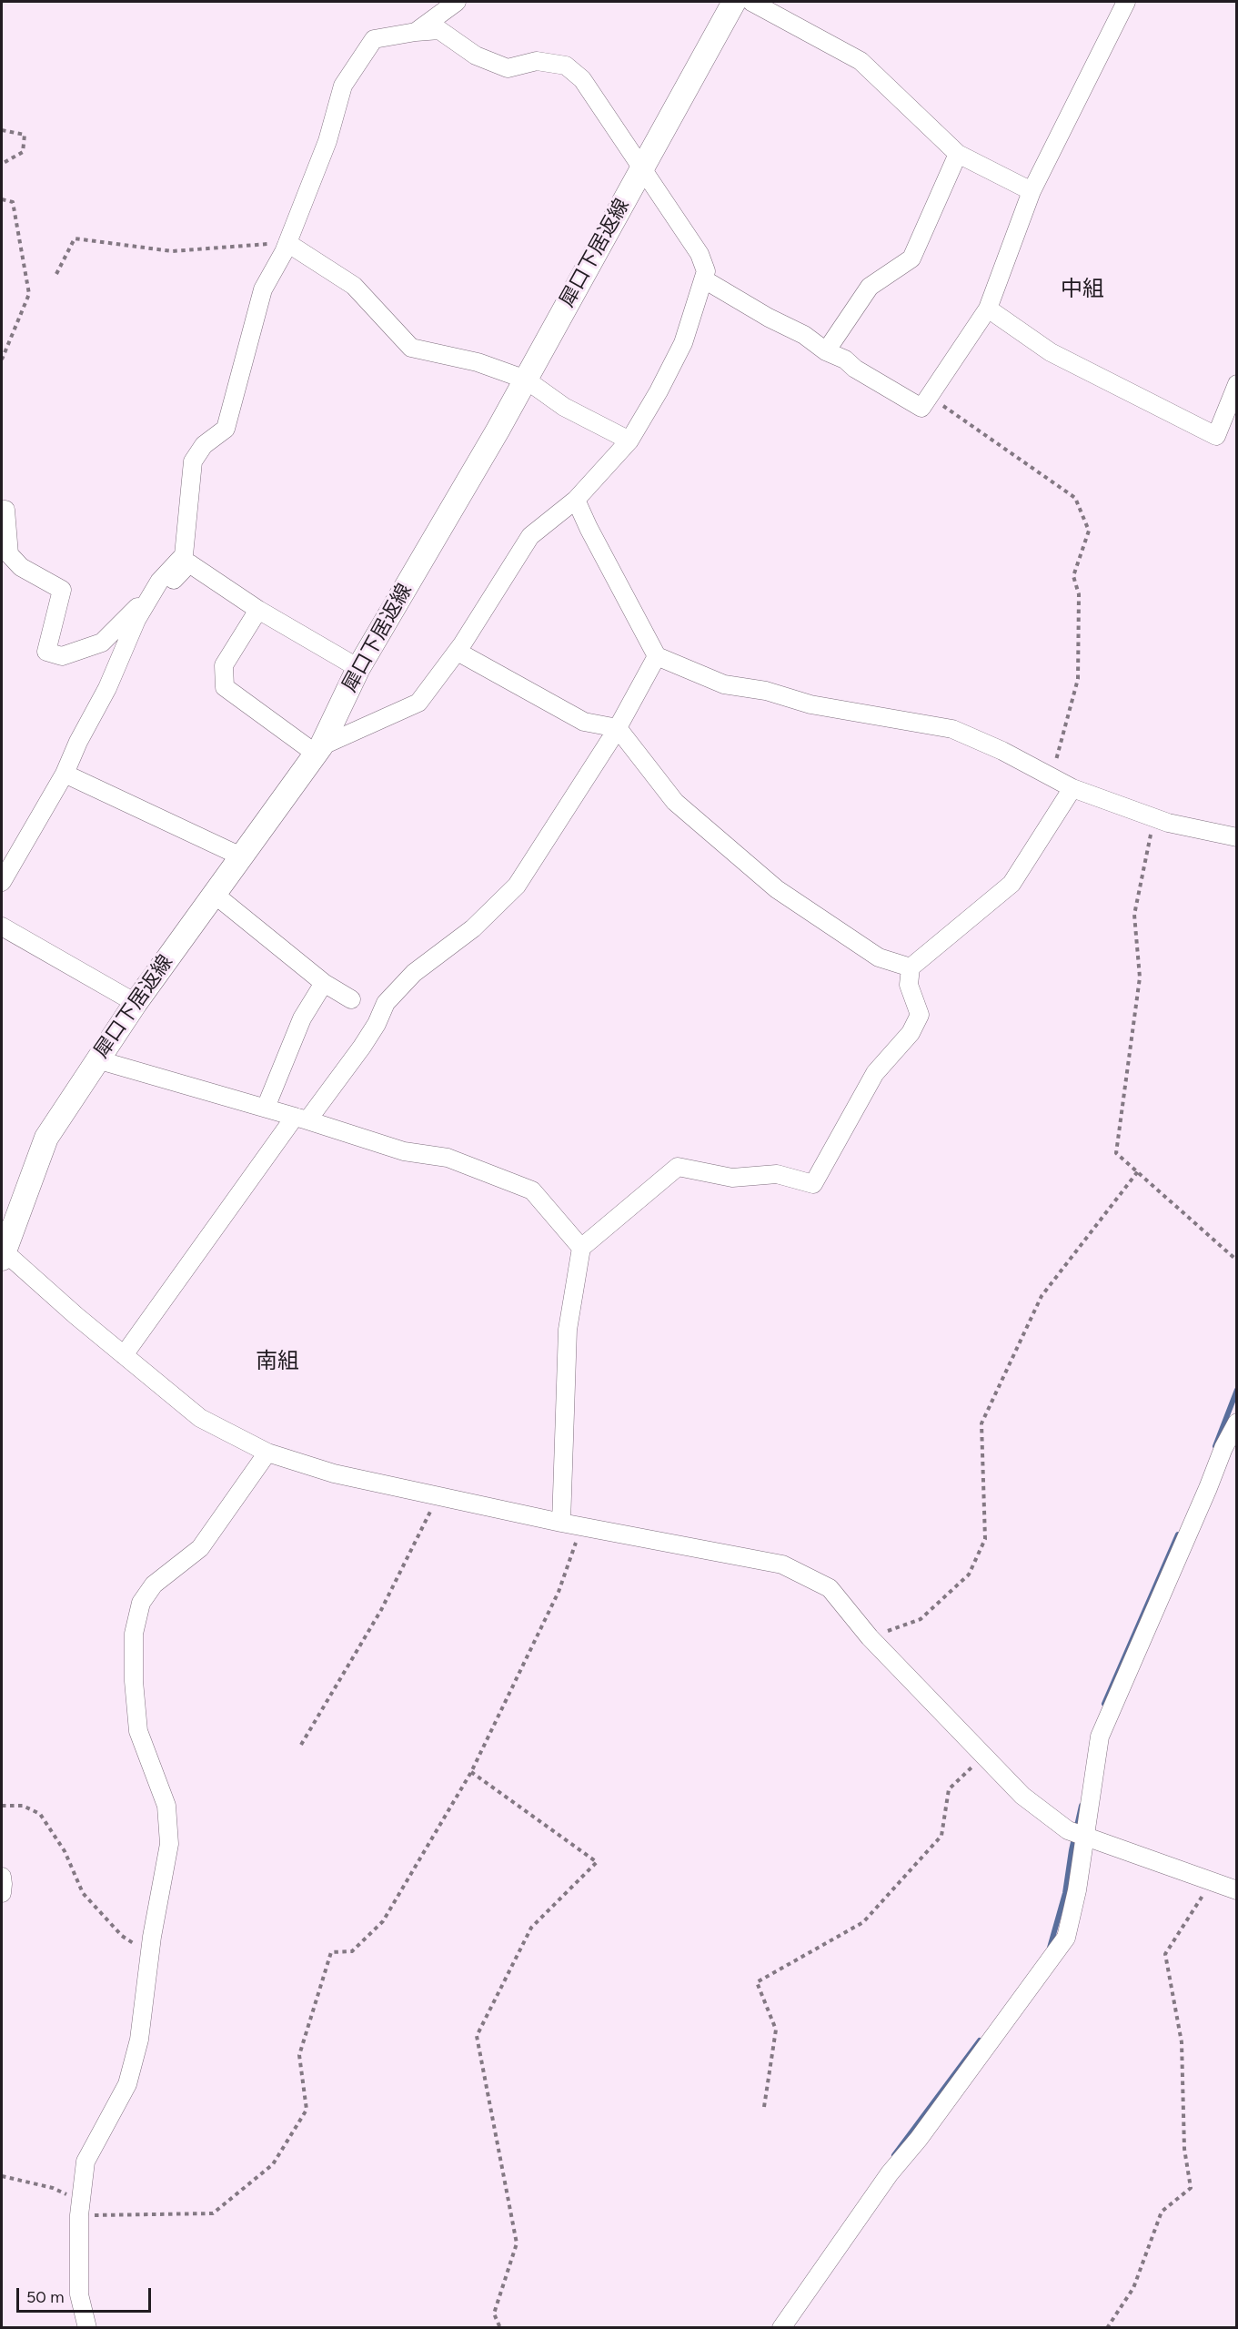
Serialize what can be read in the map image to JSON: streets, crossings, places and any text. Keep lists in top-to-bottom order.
{
  "streets": {
    "main road": ["犀口下居返線"]
  },
  "districts": ["中組", "南組"],
  "scale_bar": "50 m"
}
